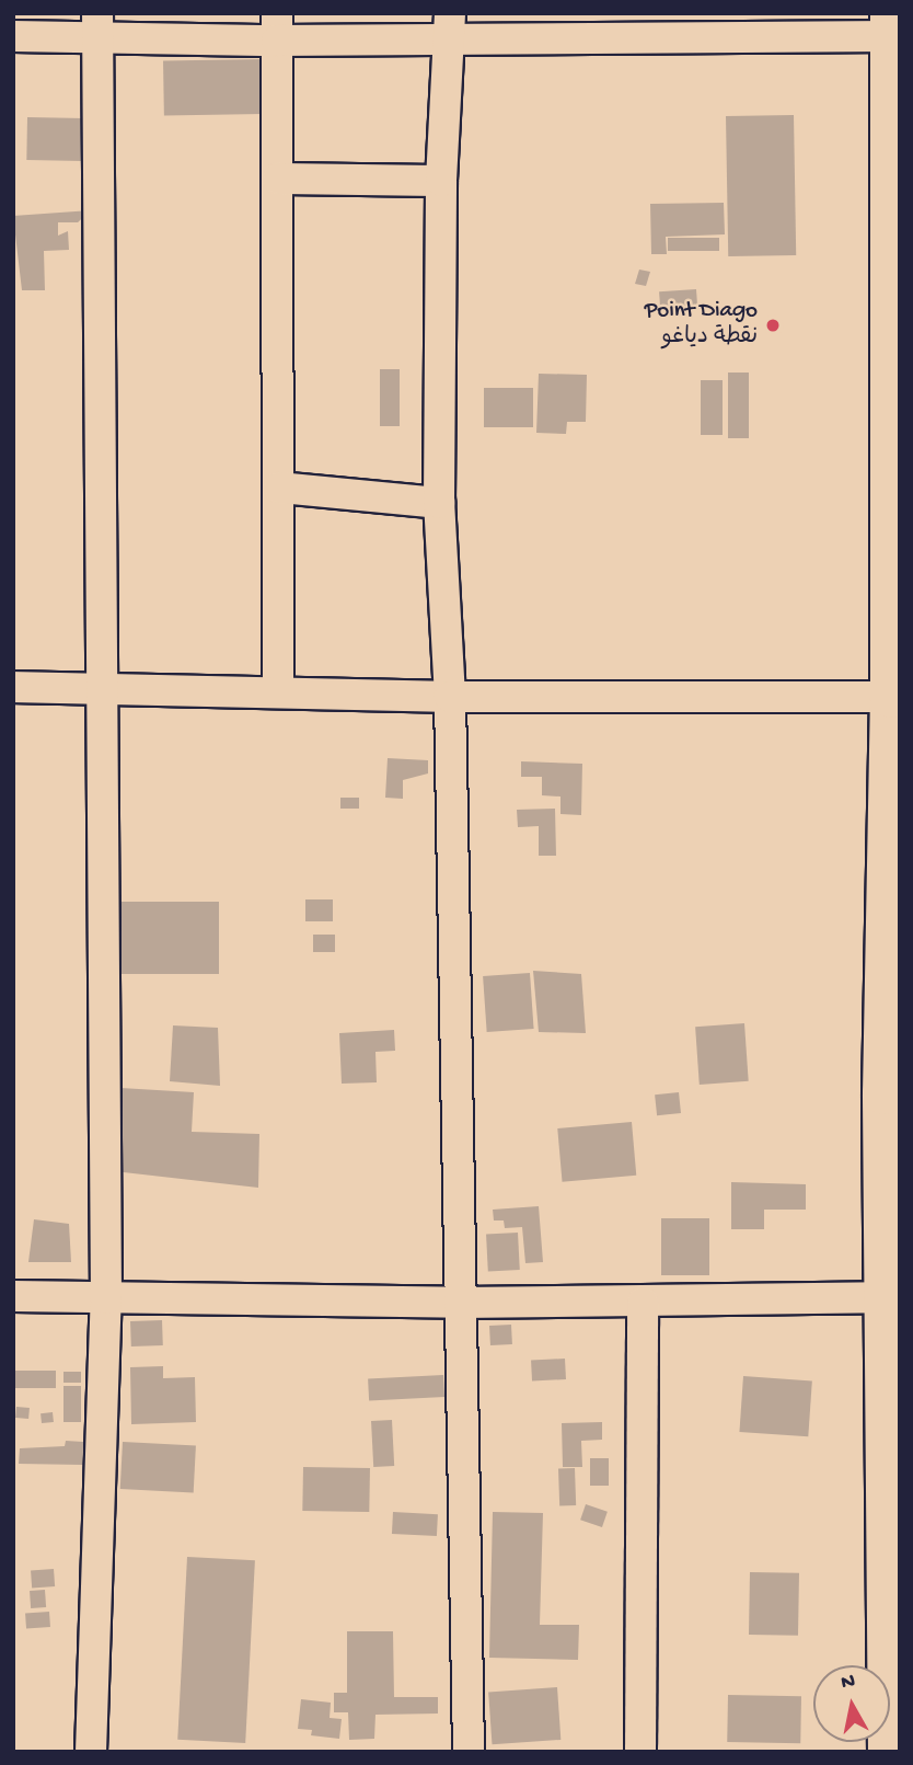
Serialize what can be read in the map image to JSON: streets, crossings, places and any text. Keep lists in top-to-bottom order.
{
  "places": ["Point Diago نقطة دياغو"],
  "north": "top"
}
